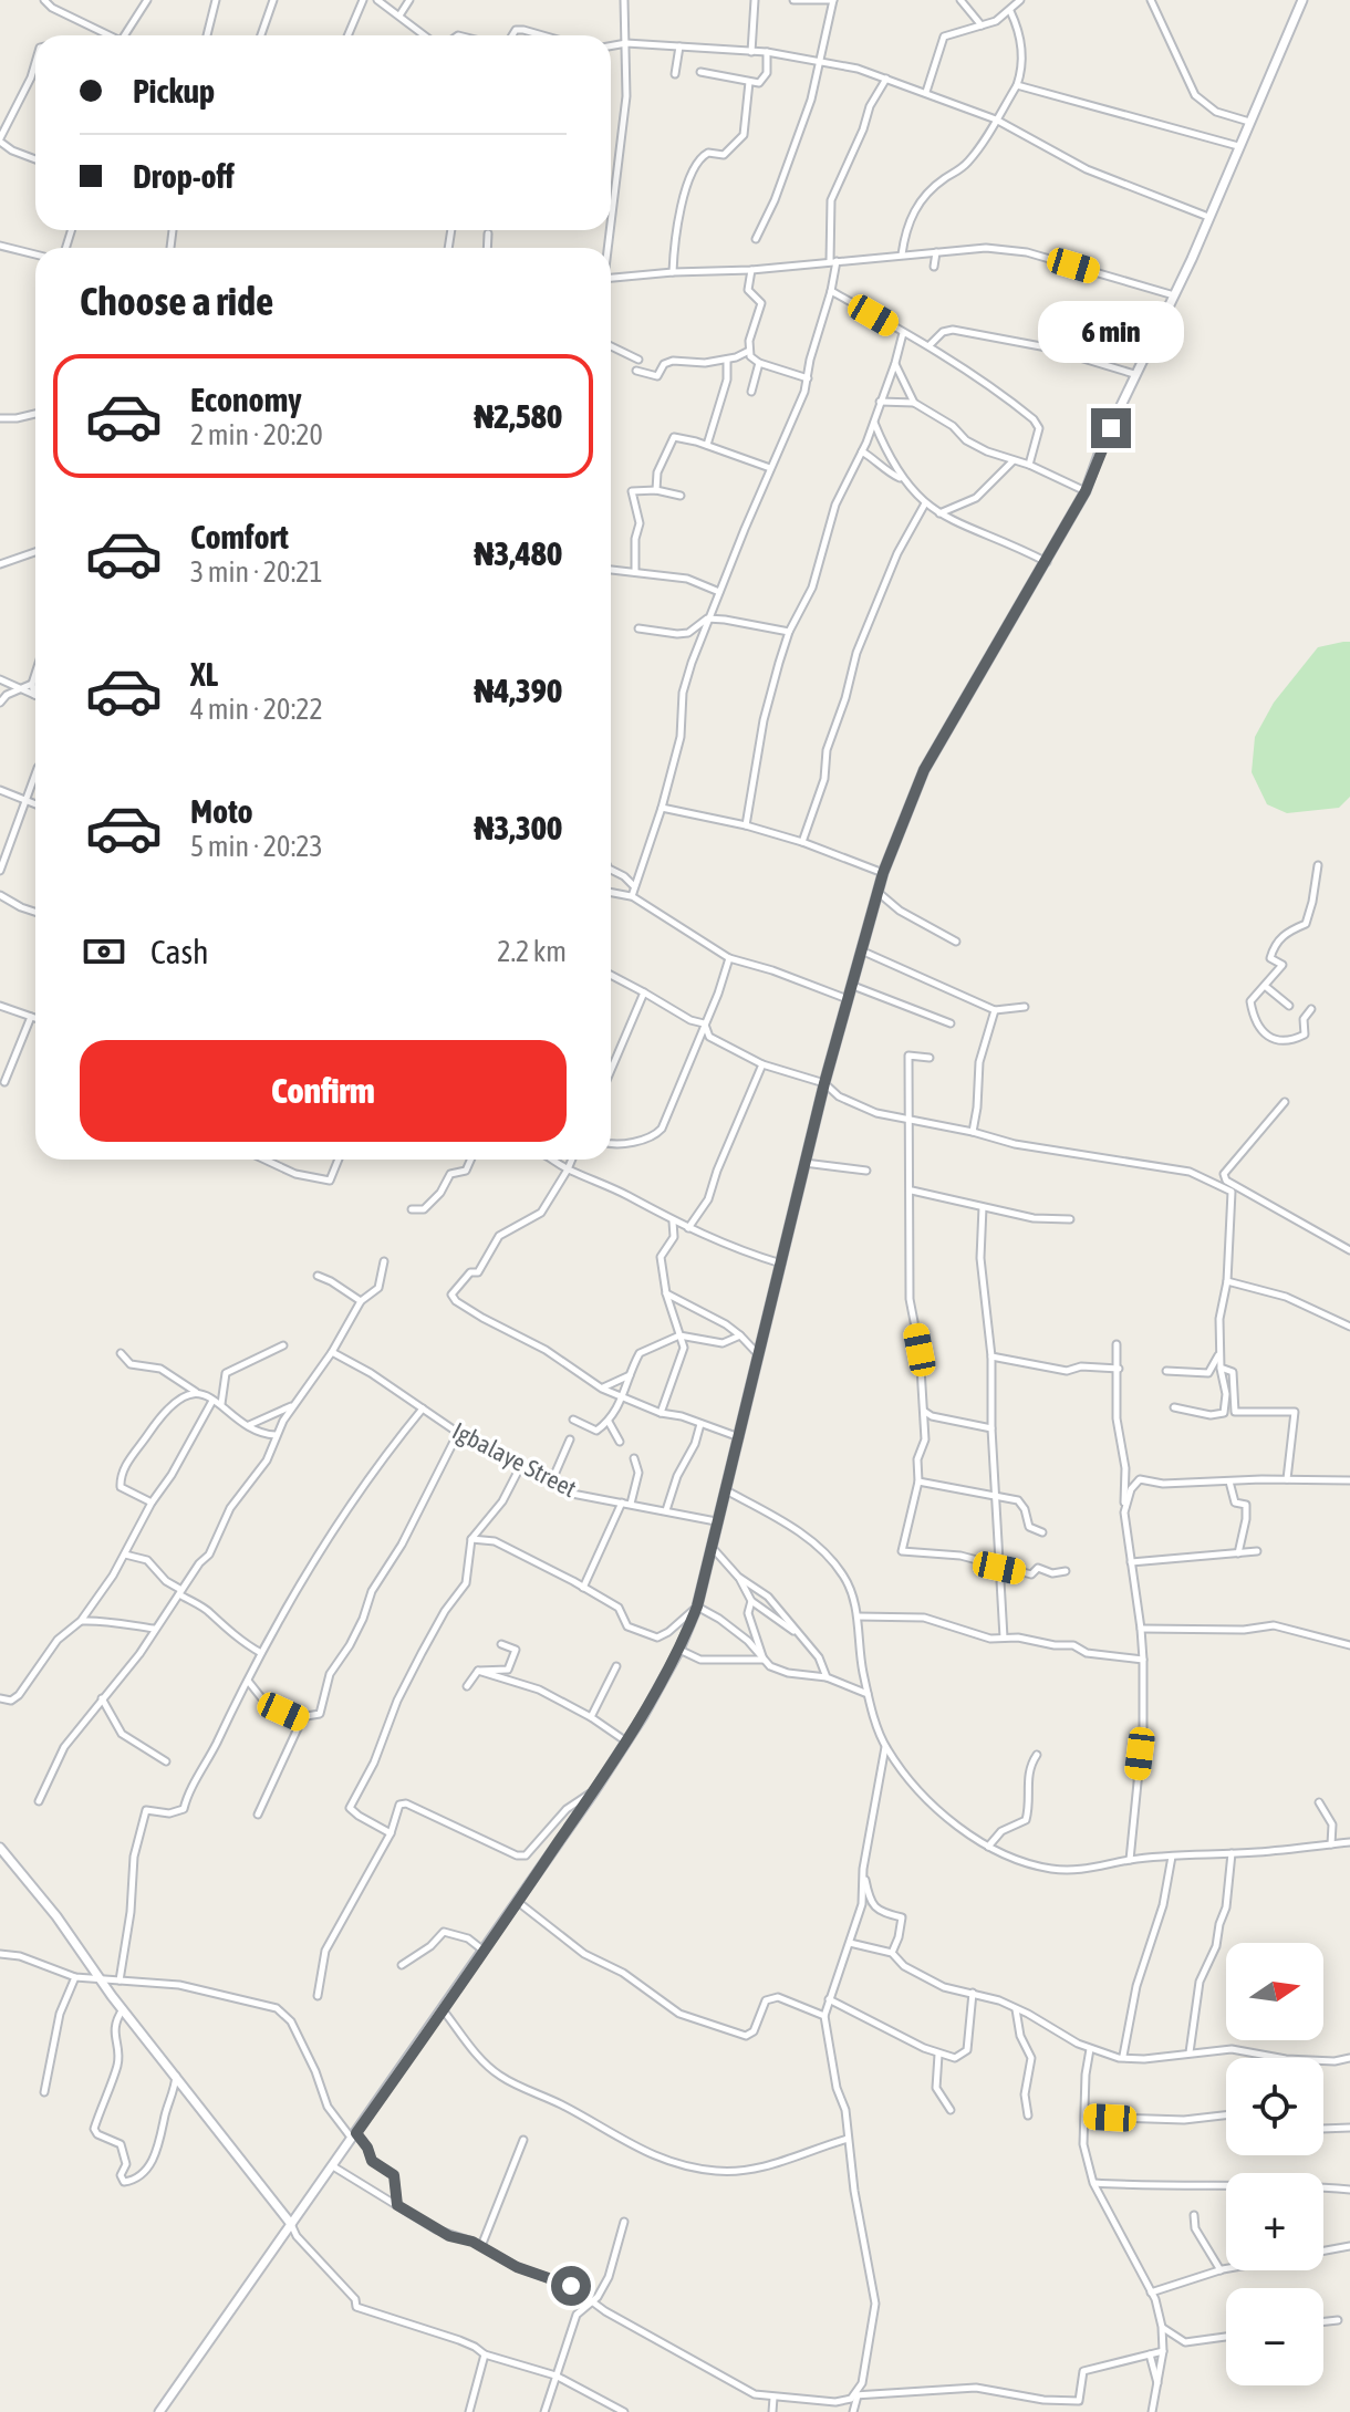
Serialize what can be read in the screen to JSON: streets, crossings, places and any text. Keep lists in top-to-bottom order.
{
  "streets": {
    "street": ["Igbalaye Street"]
  },
  "north": "right",
  "page": {
    "banner": ["Pickup", "Drop-off"],
    "heading": "Choose a ride",
    "bubble": "6 min",
    "list": [
      {
        "name": "Economy",
        "note": "2 min · 20:20",
        "value": "₦2,580"
      },
      {
        "name": "Comfort",
        "note": "3 min · 20:21",
        "value": "₦3,480"
      },
      {
        "name": "XL",
        "note": "4 min · 20:22",
        "value": "₦4,390"
      },
      {
        "name": "Moto",
        "note": "5 min · 20:23",
        "value": "₦3,300"
      }
    ],
    "pay": ["Cash", "2.2 km"],
    "buttons": "Confirm",
    "map_buttons": ["+", "−"]
  }
}
